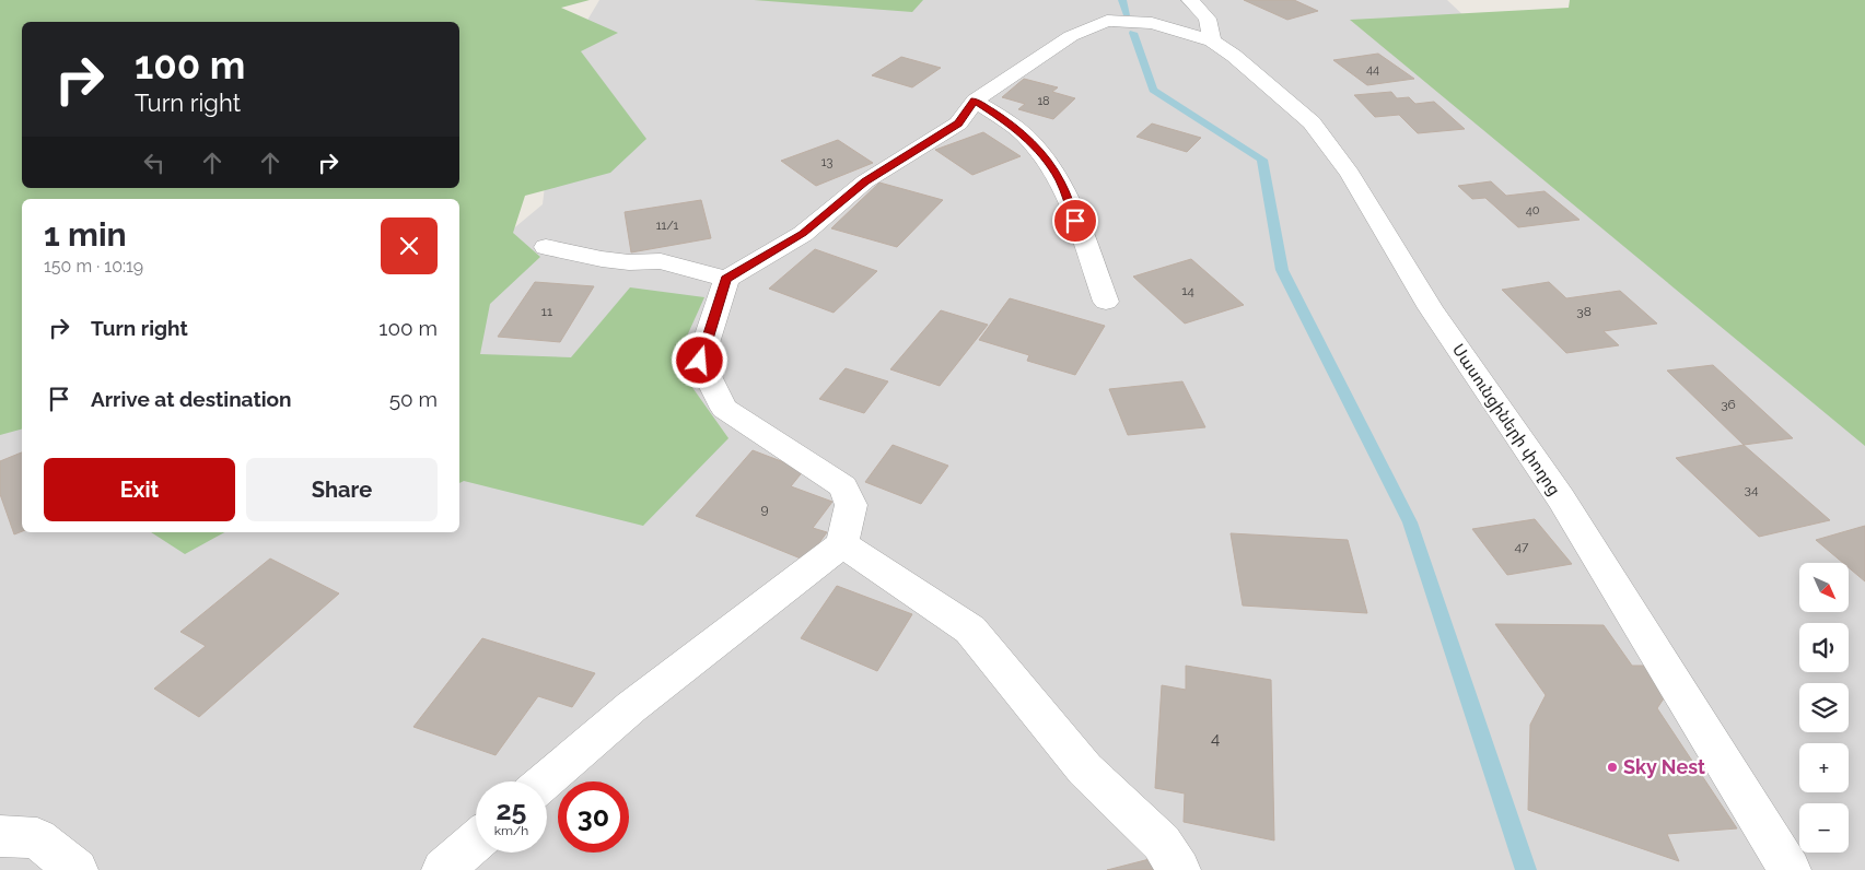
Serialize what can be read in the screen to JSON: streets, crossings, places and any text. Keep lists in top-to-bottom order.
{
  "streets": {
    "street": ["Սասունցիների փողոց"]
  },
  "places": ["Sky Nest"],
  "house_numbers": [
    "44",
    "18",
    "13",
    "40",
    "11/1",
    "14",
    "11",
    "38",
    "36",
    "34",
    "9",
    "47",
    "4"
  ],
  "north": "bottom right",
  "page": {
    "turn": ["100 m", "Turn right"],
    "heading": ["1 min", "150 m · 10:19"],
    "list": [
      {
        "name": "Turn right",
        "value": "100 m"
      },
      {
        "name": "Arrive at destination",
        "value": "50 m"
      }
    ],
    "buttons": ["Exit", "Share"],
    "map_buttons": ["+", "−"],
    "speed": "25 km/h",
    "limit": "30"
  }
}
